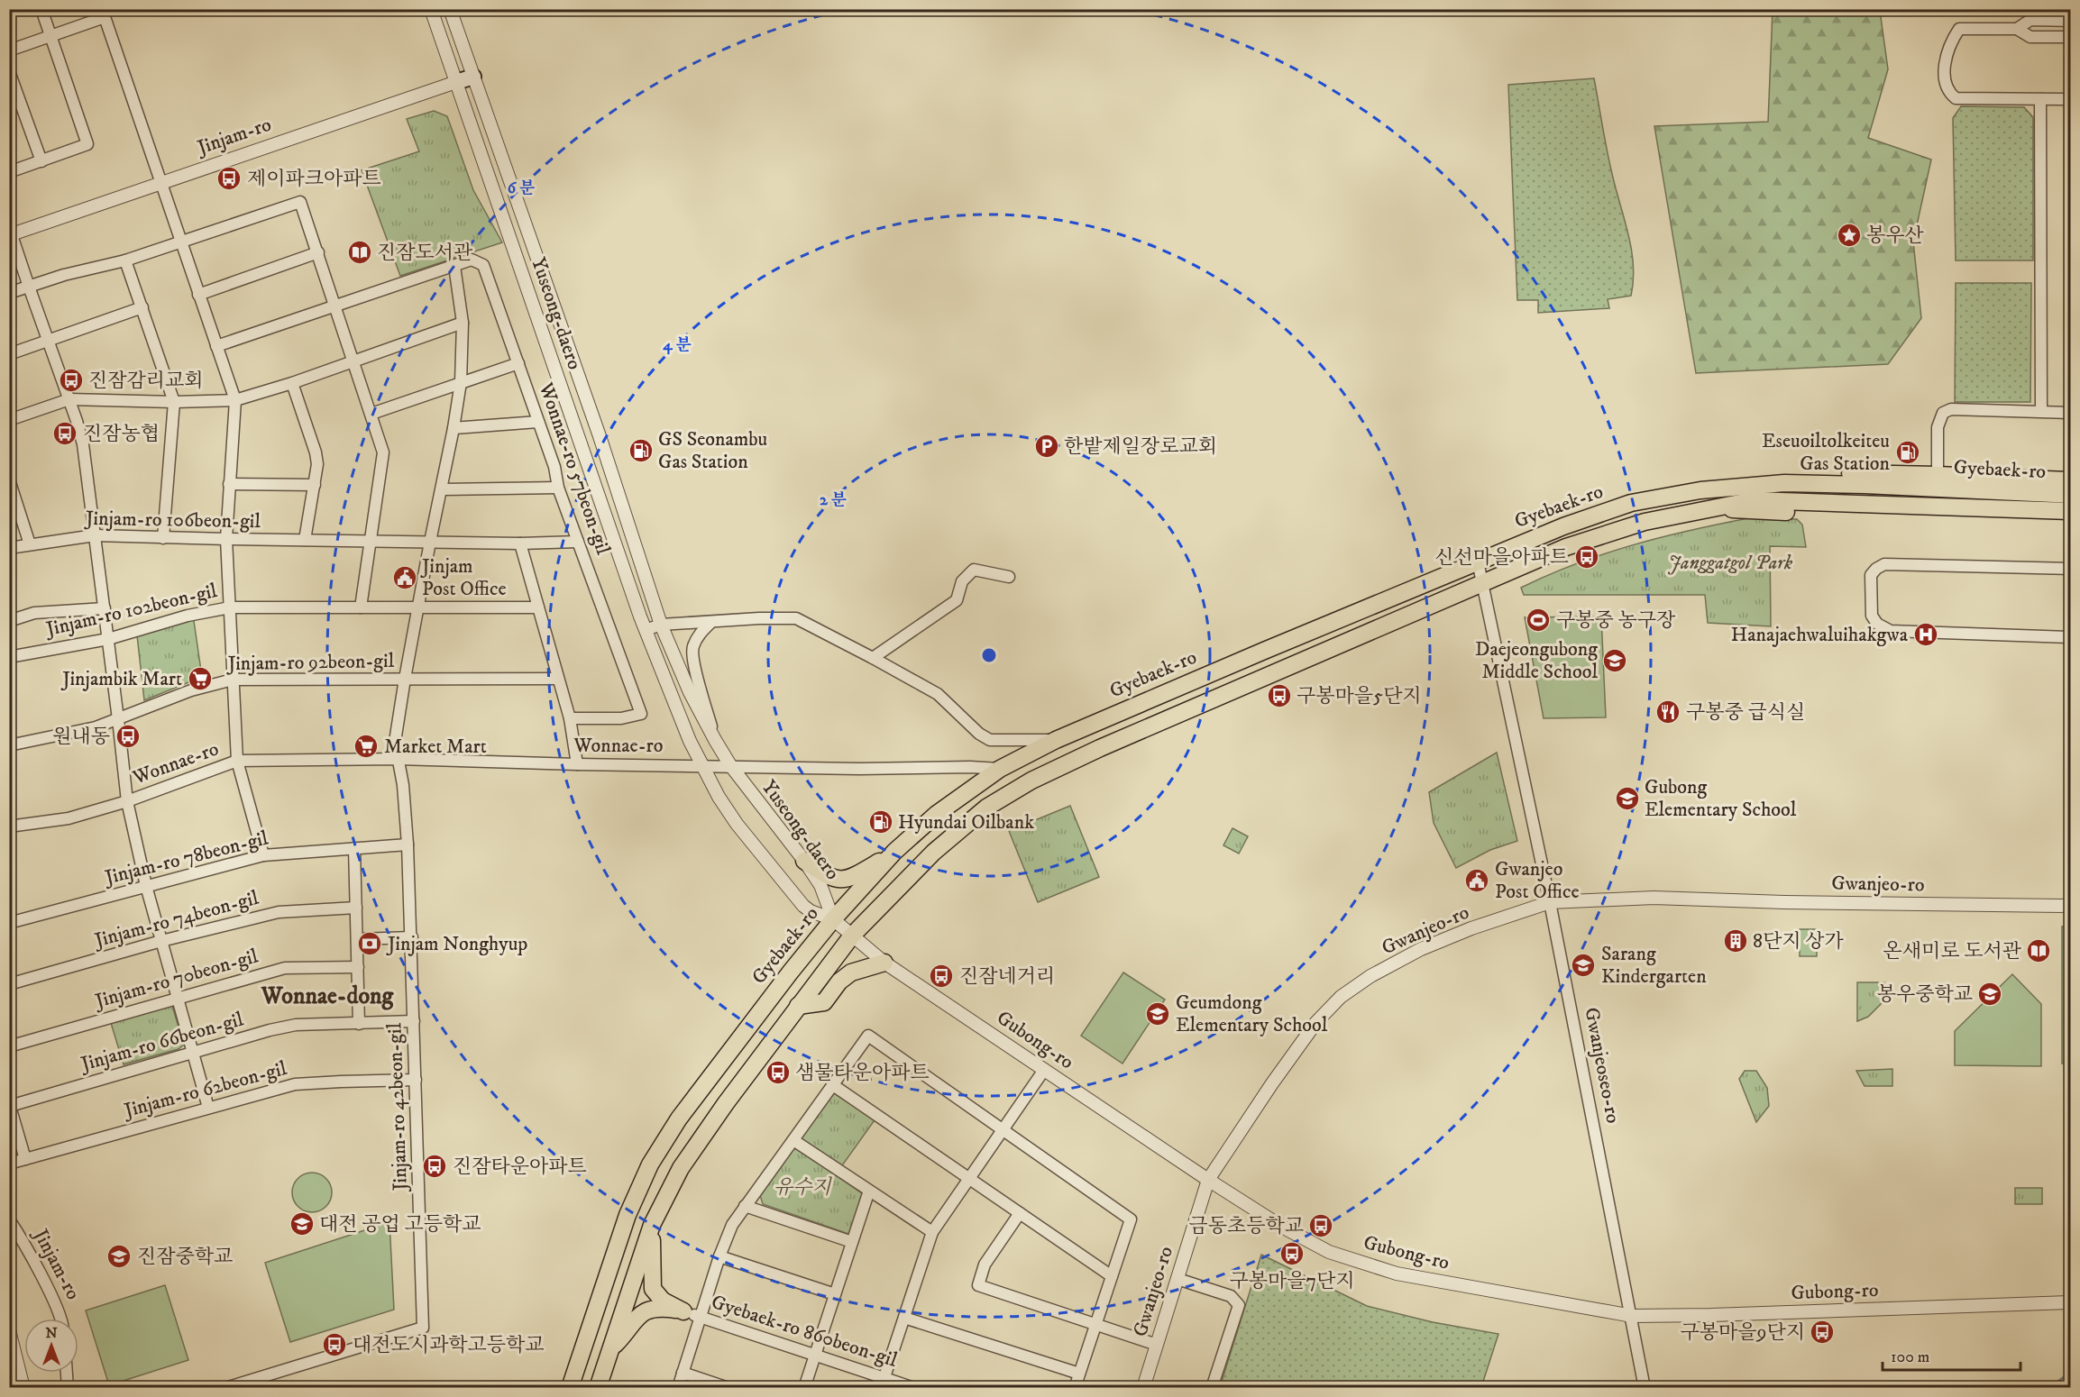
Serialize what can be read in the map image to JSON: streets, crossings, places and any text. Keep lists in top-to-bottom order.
{
  "streets": {
    "main road": ["Jinjam-ro", "Gyebaek-ro"],
    "street": [
      "Yuseong-daero",
      "Wonnae-ro 57beon-gil",
      "Jinjam-ro 106beon-gil",
      "Jinjam-ro 102beon-gil",
      "Jinjam-ro 92beon-gil",
      "Wonnae-ro",
      "Jinjam-ro 78beon-gil",
      "Gwanjeo-ro",
      "Jinjam-ro 74beon-gil",
      "Jinjam-ro 70beon-gil",
      "Gubong-ro",
      "Jinjam-ro 66beon-gil",
      "Gwanjeoseo-ro",
      "Jinjam-ro 62beon-gil",
      "Jinjam-ro 42beon-gil",
      "Gyebaek-ro 860beon-gil"
    ]
  },
  "crossings": [
    ["Jinjam-ro", "Yuseong-daero"],
    ["Yuseong-daero", "Gyebaek-ro"],
    ["Yuseong-daero", "Wonnae-ro"],
    ["Yuseong-daero", "Gubong-ro"],
    ["Wonnae-ro 57beon-gil", "Jinjam-ro 106beon-gil"],
    ["Wonnae-ro 57beon-gil", "Jinjam-ro 42beon-gil"],
    ["Gyebaek-ro", "Wonnae-ro"],
    ["Gyebaek-ro", "Gubong-ro"],
    ["Gyebaek-ro", "Gwanjeoseo-ro"],
    ["Jinjam-ro 106beon-gil", "Jinjam-ro 42beon-gil"],
    ["Jinjam-ro 102beon-gil", "Jinjam-ro 42beon-gil"],
    ["Jinjam-ro 92beon-gil", "Jinjam-ro 42beon-gil"],
    ["Wonnae-ro", "Jinjam-ro 78beon-gil"],
    ["Wonnae-ro", "Jinjam-ro 74beon-gil"],
    ["Wonnae-ro", "Jinjam-ro 70beon-gil"],
    ["Wonnae-ro", "Jinjam-ro 66beon-gil"],
    ["Wonnae-ro", "Jinjam-ro 62beon-gil"],
    ["Wonnae-ro", "Jinjam-ro 42beon-gil"],
    ["Jinjam-ro 78beon-gil", "Jinjam-ro 42beon-gil"],
    ["Gwanjeo-ro", "Gubong-ro"],
    ["Gwanjeo-ro", "Gwanjeoseo-ro"],
    ["Gubong-ro", "Gwanjeoseo-ro"],
    ["Jinjam-ro 66beon-gil", "Jinjam-ro 42beon-gil"],
    ["Jinjam-ro 62beon-gil", "Jinjam-ro 42beon-gil"]
  ],
  "districts": ["Wonnae-dong"],
  "parks": ["Janggatgol Park", "유수지"],
  "places": {
    "bus stop": [
      "제이파크아파트",
      "진잠감리교회",
      "진잠농협",
      "신선마을아파트",
      "구봉마을5단지",
      "원내동",
      "진잠네거리",
      "샘물타운아파트",
      "진잠타운아파트",
      "금동초등학교",
      "구봉마을7단지",
      "구봉마을9단지",
      "대전도시과학고등학교"
    ],
    "place": ["봉우산"],
    "library": ["진잠도서관", "온새미로 도서관"],
    "parking": ["한밭제일장로교회"],
    "fuel station": ["GS Seonambu Gas Station", "Eseuoiltolkeiteu Gas Station", "Hyundai Oilbank"],
    "public building": ["Jinjam Post Office", "Gwanjeo Post Office"],
    "sports": ["구봉중 농구장"],
    "hospital": ["Hanajaehwaluihakgwa"],
    "school or university": [
      "Daejeongubong Middle School",
      "Gubong Elementary School",
      "Sarang Kindergarten",
      "봉우중학교",
      "Geumdong Elementary School",
      "대전 공업 고등학교",
      "진잠중학교"
    ],
    "supermarket": ["Jinjambik Mart", "Market Mart"],
    "restaurant": ["구봉중 급식실"],
    "building": ["8단지 상가"],
    "bank": ["Jinjam Nonghyup"]
  },
  "scale_bar": "100 m",
  "north": "top",
  "rings": ["6 분", "4 분", "2 분"]
}
